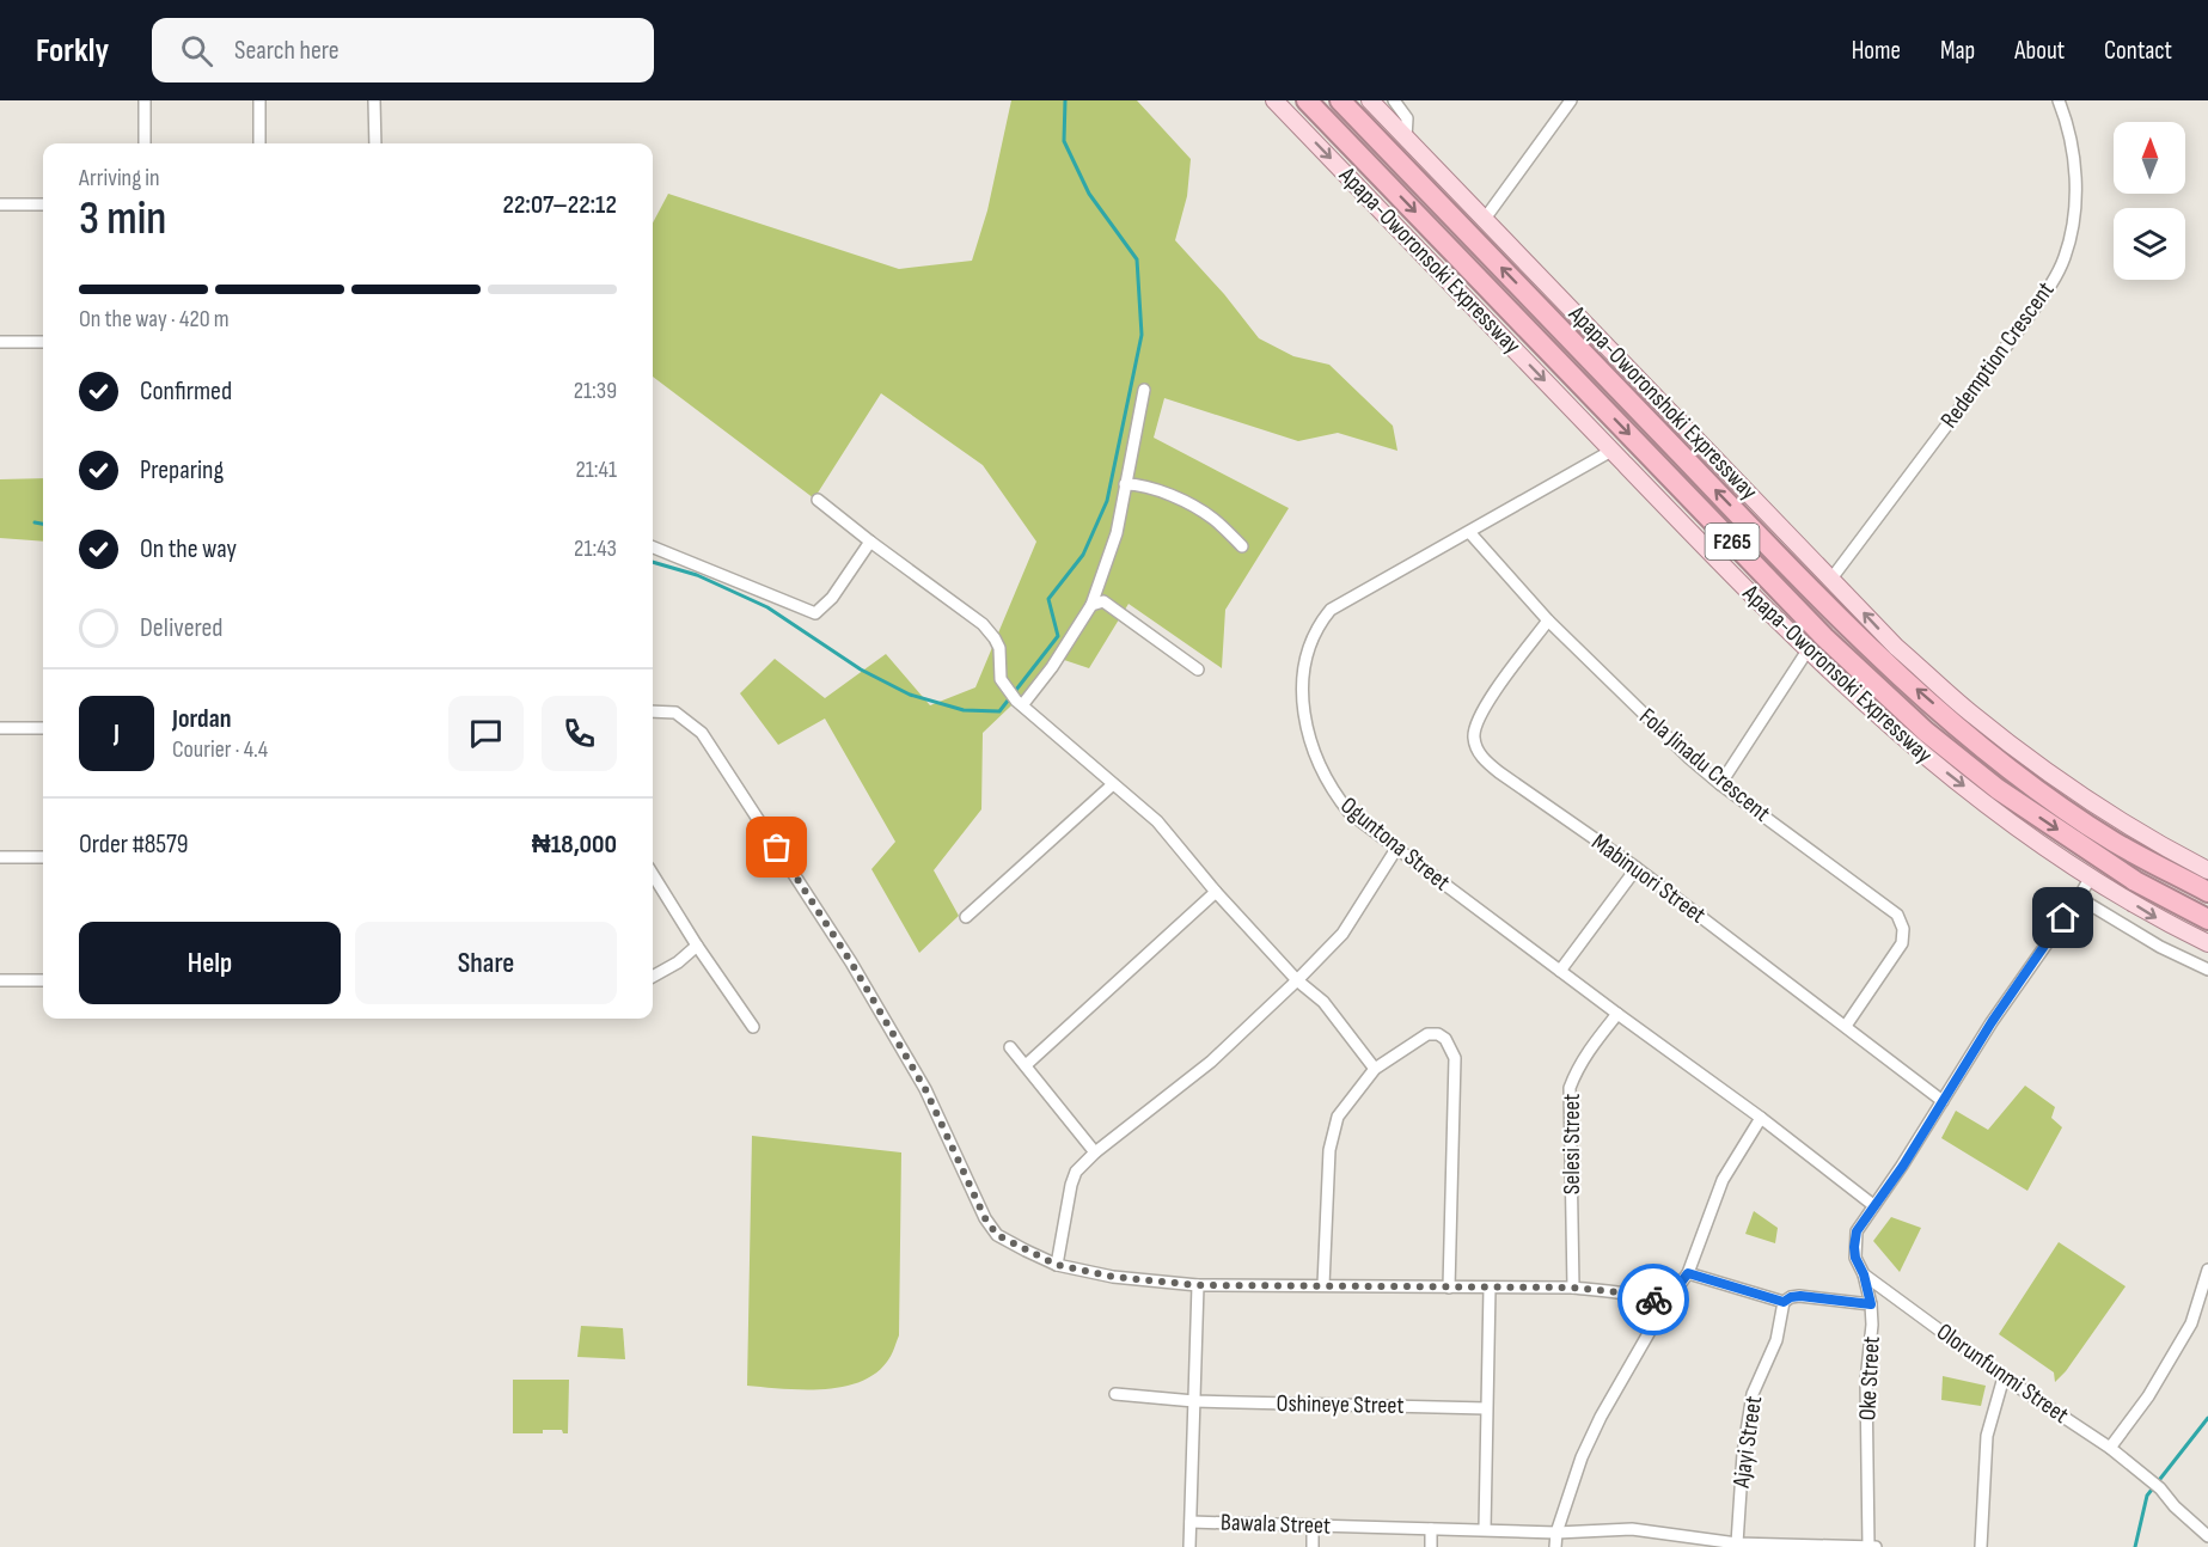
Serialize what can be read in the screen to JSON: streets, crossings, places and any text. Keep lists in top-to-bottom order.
{
  "streets": {
    "highway": ["Apapa-Oworonsoki Expressway", "F265"],
    "main road": ["Apapa-Oworonshoki Expressway"],
    "street": [
      "Redemption Crescent",
      "Fola Jinadu Crescent",
      "Oguntona Street",
      "Mabinuori Street",
      "Selesi Street",
      "Olorunfunmi Street",
      "Oke Street",
      "Oshineye Street",
      "Ajayi Street",
      "Bawala Street"
    ]
  },
  "crossings": [
    ["Apapa-Oworonsoki Expressway", "Oguntona Street"],
    ["Apapa-Oworonsoki Expressway", "Oke Street"],
    ["Redemption Crescent", "Apapa-Oworonshoki Expressway"],
    ["Fola Jinadu Crescent", "Oguntona Street"],
    ["Fola Jinadu Crescent", "Mabinuori Street"],
    ["Oguntona Street", "Selesi Street"],
    ["Oguntona Street", "Oke Street"],
    ["Mabinuori Street", "Oke Street"],
    ["Olorunfunmi Street", "Oke Street"],
    ["Oke Street", "Bawala Street"],
    ["Ajayi Street", "Bawala Street"]
  ],
  "one_way": ["Apapa-Oworonshoki Expressway"],
  "north": "top",
  "page": {
    "header": "Forkly",
    "search": "Search here",
    "nav": [
      "Home",
      "Map",
      "About",
      "Contact"
    ],
    "heading": ["3 min", "Arriving in", "22:07–22:12"],
    "panel": [
      "Jordan",
      "Courier · 4.4",
      "Order #8579",
      "₦18,000"
    ],
    "bar": "On the way · 420 m",
    "list": [
      ["Confirmed", "21:39"],
      ["Preparing", "21:41"],
      ["On the way", "21:43"],
      "Delivered"
    ],
    "round": "J",
    "buttons": ["Help", "Share"]
  }
}
